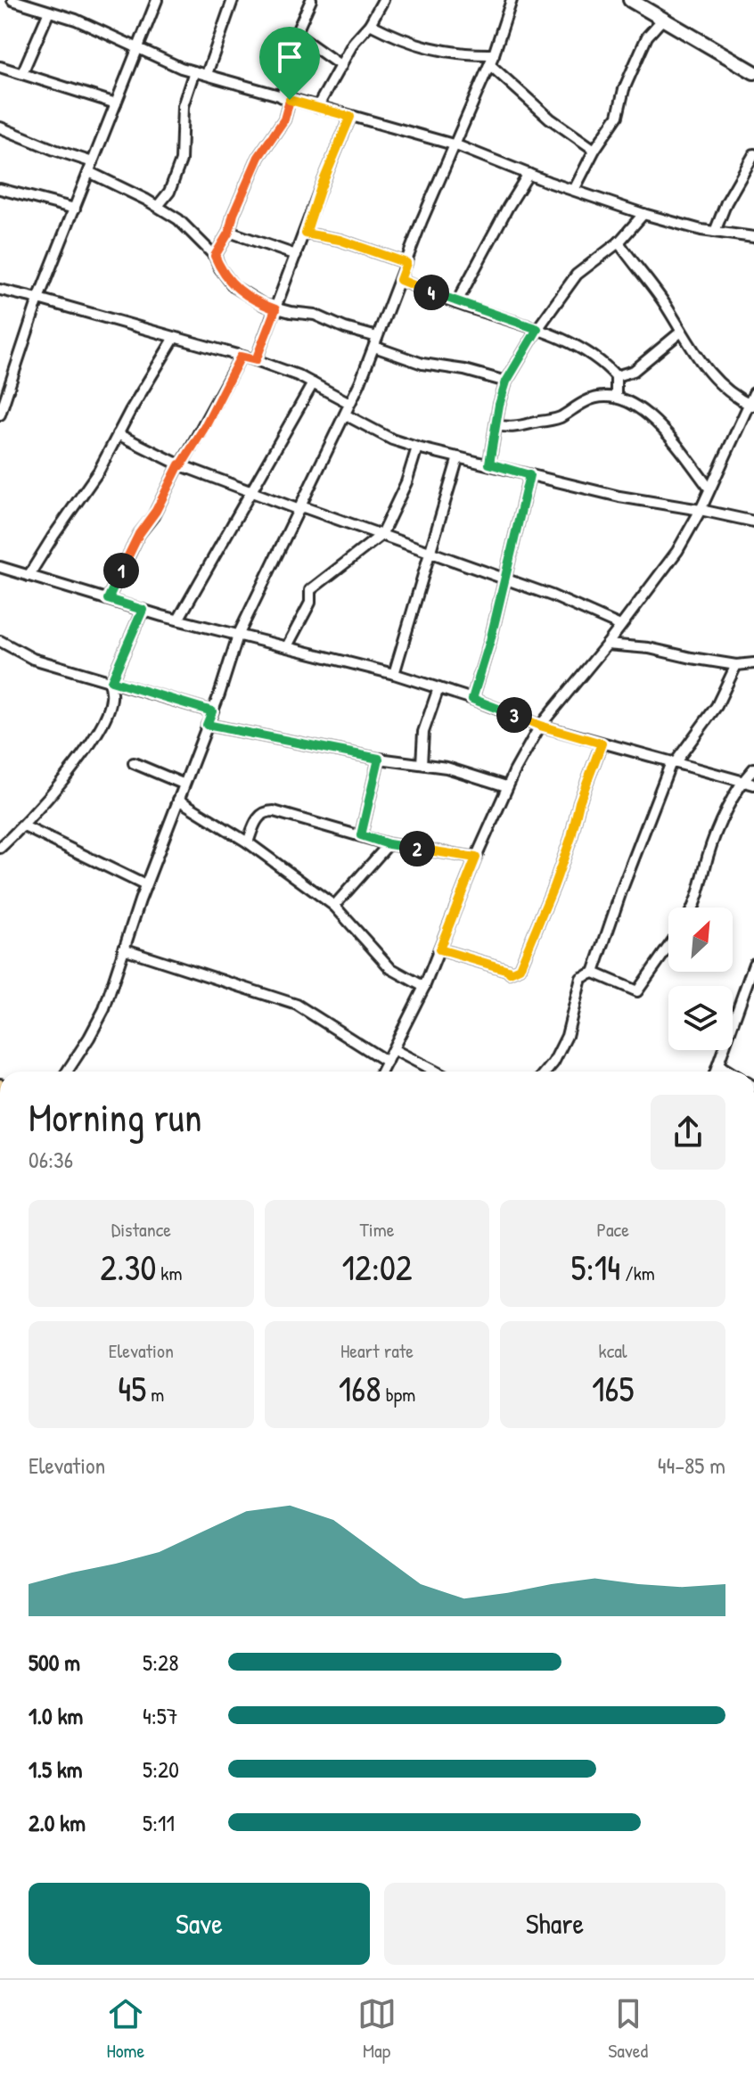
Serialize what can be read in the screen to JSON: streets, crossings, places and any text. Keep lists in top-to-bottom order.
{
  "north": "top right",
  "page": {
    "pins": [
      "4",
      "1",
      "3",
      "2"
    ],
    "heading": ["Morning run", "06:36"],
    "stats": [
      ["Distance", "2.30 km"],
      ["Time", "12:02"],
      ["Pace", "5:14 /km"],
      ["Elevation", "45 m"],
      ["Heart rate", "168 bpm"],
      ["kcal", "165"]
    ],
    "chart": ["Elevation", "44–85 m"],
    "list": [
      {
        "name": "500 m",
        "note": "5:28"
      },
      {
        "name": "1.0 km",
        "note": "4:57"
      },
      {
        "name": "1.5 km",
        "note": "5:20"
      },
      {
        "name": "2.0 km",
        "note": "5:11"
      }
    ],
    "buttons": ["Save", "Share"],
    "tabs": ["Home", "Map", "Saved"]
  }
}
